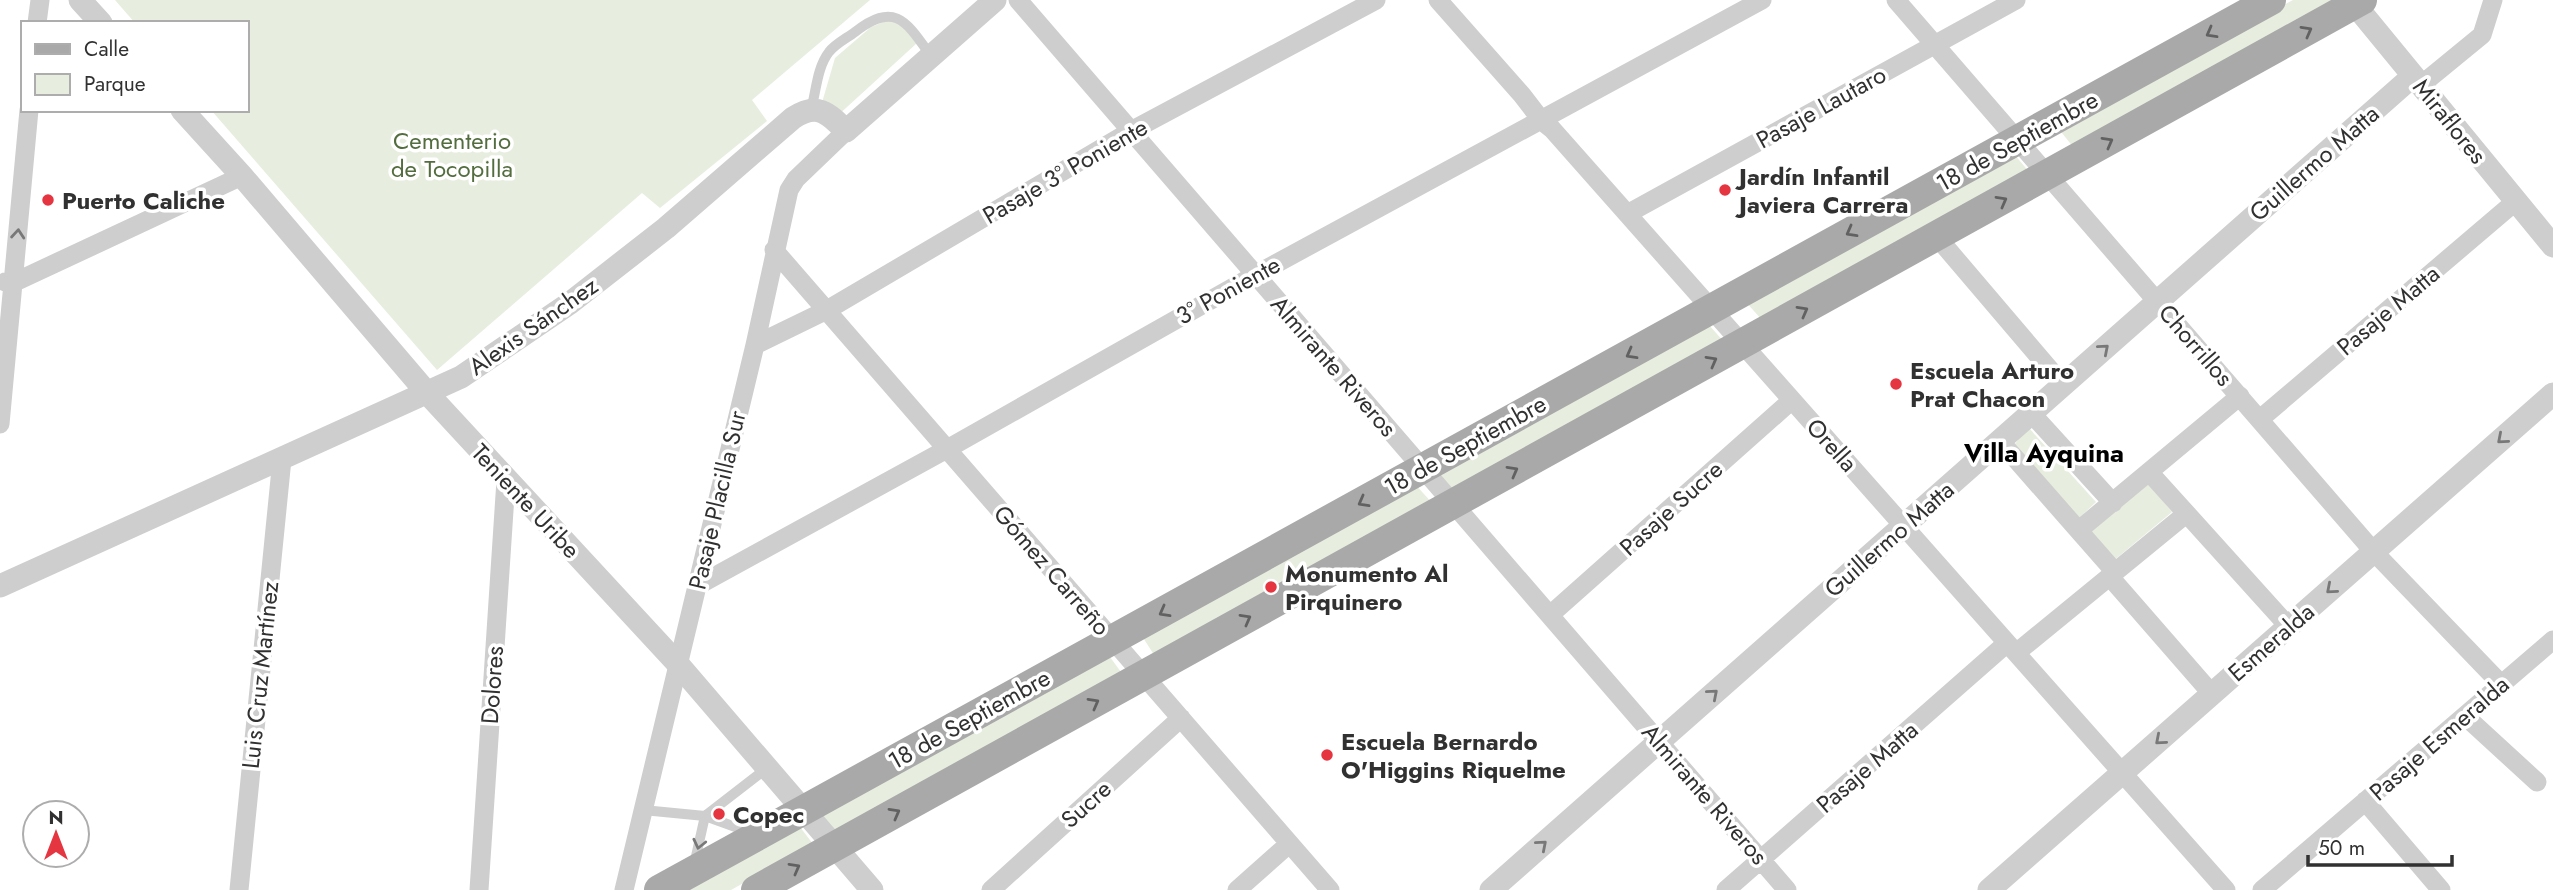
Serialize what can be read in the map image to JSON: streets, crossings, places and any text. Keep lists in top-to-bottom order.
{
  "streets": {
    "main road": ["18 de Septiembre"],
    "street": [
      "Pasaje Lautaro",
      "Miraflores",
      "Guillermo Matta",
      "Pasaje 3° Poniente",
      "3° Poniente",
      "Pasaje Matta",
      "Alexis Sánchez",
      "Chorrillos",
      "Almirante Riveros",
      "Orella",
      "Pasaje Placilla Sur",
      "Teniente Uribe",
      "Pasaje Sucre",
      "Gómez Carreño",
      "Esmeralda",
      "Luis Cruz Martínez",
      "Dolores",
      "Pasaje Esmeralda",
      "Sucre"
    ]
  },
  "crossings": [
    ["Pasaje Lautaro", "Chorrillos"],
    ["Pasaje Lautaro", "Orella"],
    ["Miraflores", "18 de Septiembre"],
    ["Miraflores", "Guillermo Matta"],
    ["Miraflores", "Pasaje Matta"],
    ["18 de Septiembre", "Chorrillos"],
    ["18 de Septiembre", "Almirante Riveros"],
    ["18 de Septiembre", "Orella"],
    ["18 de Septiembre", "Teniente Uribe"],
    ["18 de Septiembre", "Gómez Carreño"],
    ["Guillermo Matta", "Chorrillos"],
    ["Guillermo Matta", "Almirante Riveros"],
    ["Guillermo Matta", "Orella"],
    ["Pasaje 3° Poniente", "Almirante Riveros"],
    ["Pasaje 3° Poniente", "Pasaje Placilla Sur"],
    ["Pasaje 3° Poniente", "Gómez Carreño"],
    ["3° Poniente", "Almirante Riveros"],
    ["3° Poniente", "Orella"],
    ["3° Poniente", "Pasaje Placilla Sur"],
    ["3° Poniente", "Gómez Carreño"],
    ["Pasaje Matta", "Chorrillos"],
    ["Pasaje Matta", "Almirante Riveros"],
    ["Pasaje Matta", "Orella"],
    ["Alexis Sánchez", "Teniente Uribe"],
    ["Alexis Sánchez", "Luis Cruz Martínez"],
    ["Chorrillos", "Esmeralda"],
    ["Chorrillos", "Pasaje Esmeralda"],
    ["Almirante Riveros", "Pasaje Sucre"],
    ["Orella", "Pasaje Sucre"],
    ["Orella", "Esmeralda"],
    ["Pasaje Placilla Sur", "Teniente Uribe"],
    ["Pasaje Placilla Sur", "Gómez Carreño"],
    ["Teniente Uribe", "Dolores"],
    ["Gómez Carreño", "Sucre"]
  ],
  "one_way": ["Guillermo Matta", "Esmeralda"],
  "districts": ["Villa Ayquina"],
  "parks": ["Cementerio de Tocopilla"],
  "places": [
    "Jardín Infantil Javiera Carrera",
    "Puerto Caliche",
    "Escuela Arturo Prat Chacon",
    "Monumento Al Pirquinero",
    "Escuela Bernardo O'Higgins Riquelme",
    "Copec"
  ],
  "legend": ["Calle", "Parque"],
  "scale_bar": "50 m",
  "north": "top"
}
